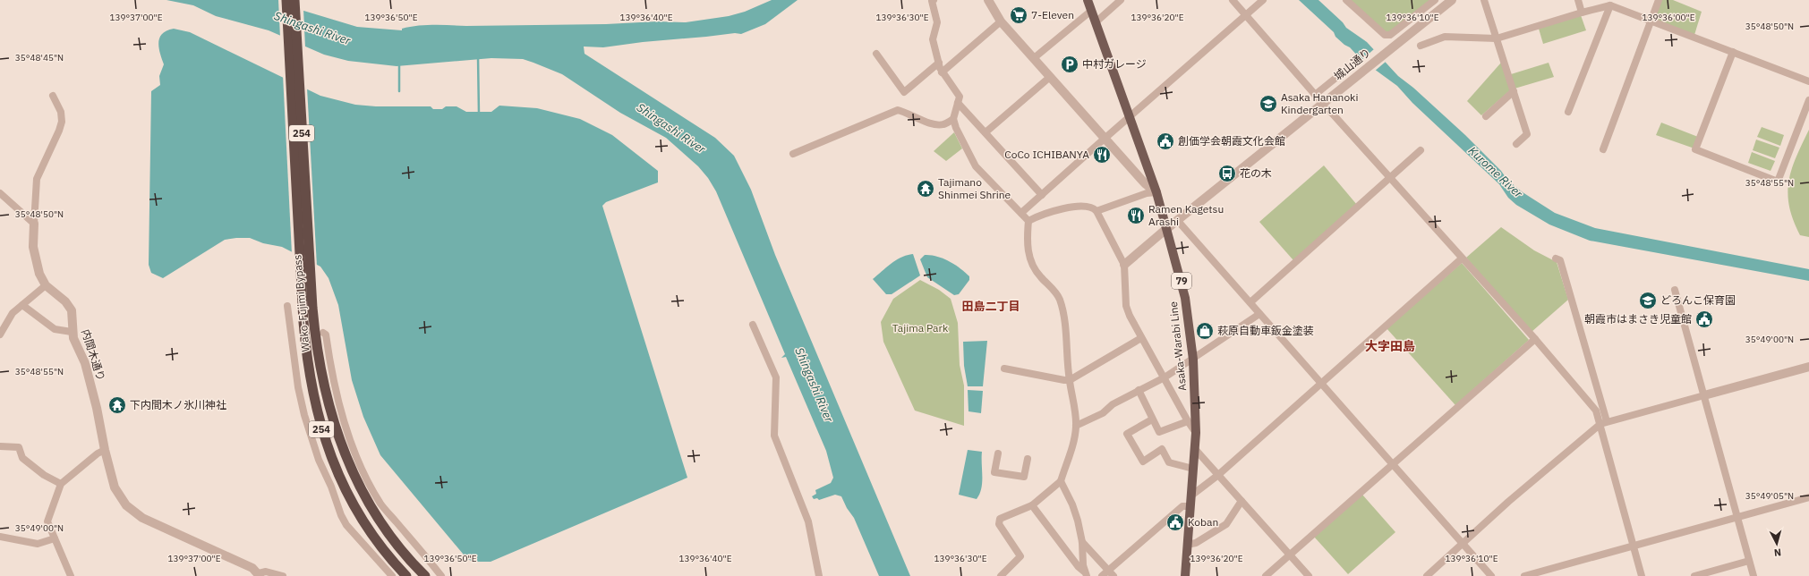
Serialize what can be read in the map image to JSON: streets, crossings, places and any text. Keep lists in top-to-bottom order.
{
  "streets": {
    "highway": ["254", "Wako-Fujimi Bypass"],
    "main road": ["79", "Asaka-Warabi Line"],
    "street": ["城山通り", "内間木通り"]
  },
  "crossings": [
    ["城山通り", "Asaka-Warabi Line"]
  ],
  "districts": ["田島二丁目", "大字田島"],
  "water": ["Shingashi River", "Kurome River"],
  "parks": ["Tajima Park"],
  "places": {
    "supermarket": ["7-Eleven"],
    "parking": ["中村ガレージ"],
    "school or university": ["Asaka Hananoki Kindergarten", "どろんこ保育園"],
    "public building": ["創価学会朝霞文化会館", "朝霞市はまさき児童館", "Koban"],
    "restaurant": ["CoCo ICHIBANYA", "Ramen Kagetsu Arashi"],
    "bus stop": ["花の木"],
    "temple": ["Tajimano Shinmei Shrine", "下内間木ノ氷川神社"],
    "shop": ["萩原自動車鈑金塗装"]
  },
  "north": "bottom",
  "coordinates": [
    "139°37'00\"E",
    "139°36'50\"E",
    "139°36'40\"E",
    "139°36'30\"E",
    "139°36'20\"E",
    "139°36'10\"E",
    "139°36'00\"E",
    "35°48'50\"N",
    "35°48'45\"N",
    "35°48'55\"N",
    "35°49'00\"N",
    "35°49'05\"N"
  ]
}
